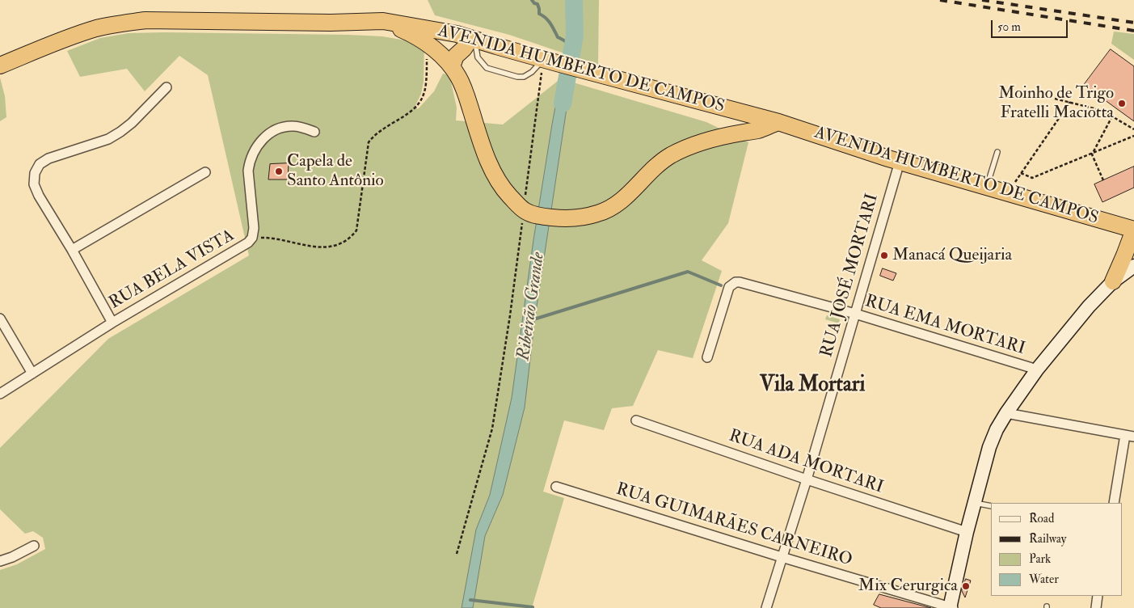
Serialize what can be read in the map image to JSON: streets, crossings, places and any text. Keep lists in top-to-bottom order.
{
  "streets": {
    "highway": ["AVENIDA HUMBERTO DE CAMPOS"],
    "street": [
      "RUA BELA VISTA",
      "RUA JOSÉ MORTARI",
      "RUA EMA MORTARI",
      "RUA ADA MORTARI",
      "RUA GUIMARÃES CARNEIRO"
    ]
  },
  "crossings": [
    ["AVENIDA HUMBERTO DE CAMPOS", "RUA JOSÉ MORTARI"],
    ["RUA JOSÉ MORTARI", "RUA EMA MORTARI"],
    ["RUA JOSÉ MORTARI", "RUA ADA MORTARI"],
    ["RUA JOSÉ MORTARI", "RUA GUIMARÃES CARNEIRO"]
  ],
  "districts": ["Vila Mortari"],
  "water": ["Ribeirão Grande"],
  "places": [
    "Moinho de Trigo Fratelli Maciotta",
    "Capela de Santo Antônio",
    "Manacá Queijaria",
    "Mix Cerurgica"
  ],
  "legend": [
    "Road",
    "Railway",
    "Park",
    "Water"
  ],
  "scale_bar": "50 m"
}
